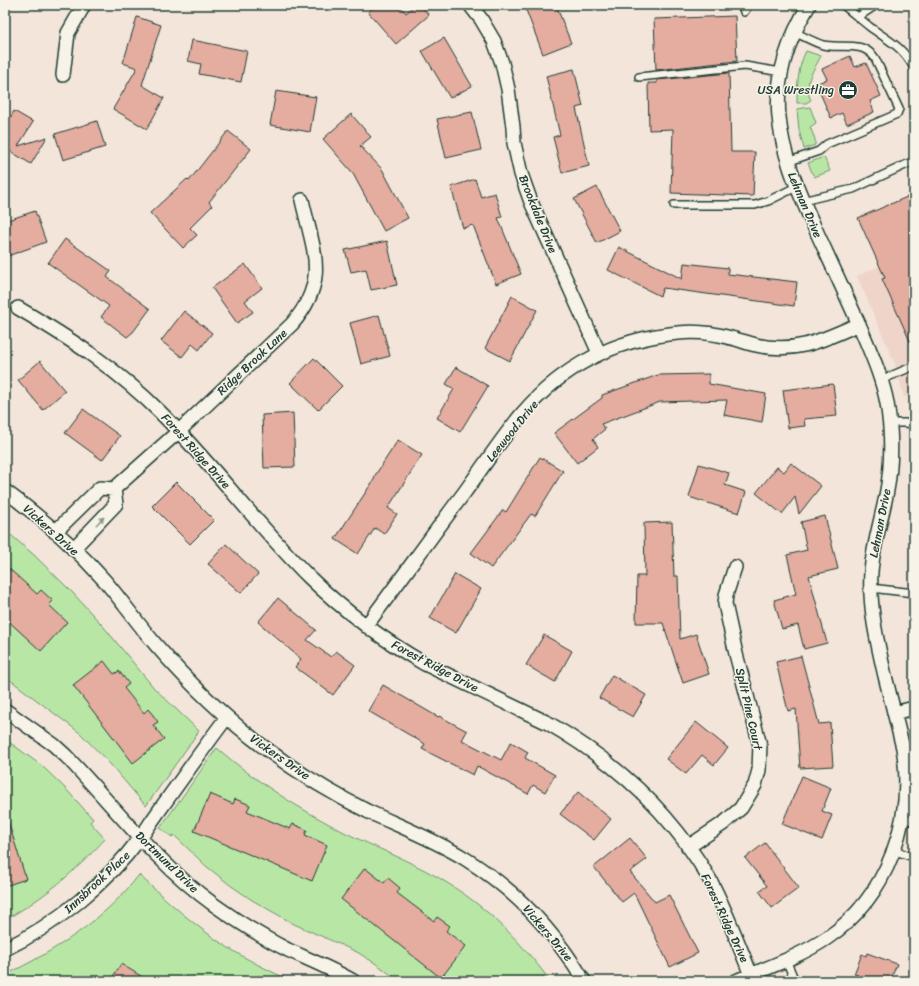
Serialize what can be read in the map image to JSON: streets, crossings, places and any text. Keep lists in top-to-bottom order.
{
  "streets": {
    "street": [
      "Lehman Drive",
      "Brookdale Drive",
      "Ridge Brook Lane",
      "Leewood Drive",
      "Forest Ridge Drive",
      "Vickers Drive",
      "Split Pine Court",
      "Dortmund Drive",
      "Innsbrook Place"
    ]
  },
  "crossings": [
    ["Lehman Drive", "Leewood Drive"],
    ["Lehman Drive", "Forest Ridge Drive"],
    ["Brookdale Drive", "Leewood Drive"],
    ["Ridge Brook Lane", "Forest Ridge Drive"],
    ["Leewood Drive", "Forest Ridge Drive"],
    ["Forest Ridge Drive", "Split Pine Court"],
    ["Vickers Drive", "Innsbrook Place"],
    ["Dortmund Drive", "Innsbrook Place"]
  ],
  "places": {
    "office": ["USA Wrestling"]
  }
}
